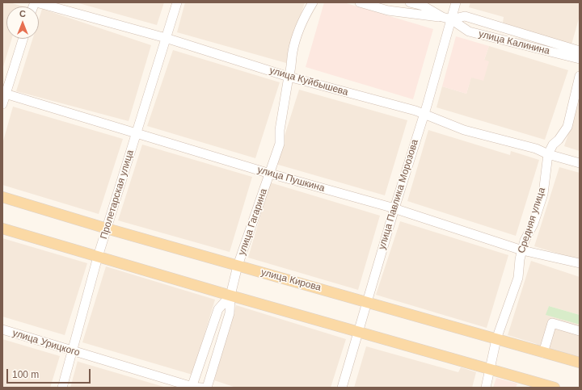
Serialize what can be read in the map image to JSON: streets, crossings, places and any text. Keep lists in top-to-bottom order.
{
  "streets": {
    "main road": ["улица Кирова"],
    "street": [
      "улица Калинина",
      "улица Куйбышева",
      "улица Пушкина",
      "Пролетарская улица",
      "улица Павлика Морозова",
      "Средняя улица",
      "улица Гагарина",
      "улица Урицкого"
    ]
  },
  "crossings": [
    ["улица Калинина", "улица Павлика Морозова"],
    ["улица Куйбышева", "Пролетарская улица"],
    ["улица Куйбышева", "улица Павлика Морозова"],
    ["улица Куйбышева", "Средняя улица"],
    ["улица Куйбышева", "улица Гагарина"],
    ["улица Пушкина", "Пролетарская улица"],
    ["улица Пушкина", "улица Павлика Морозова"],
    ["улица Пушкина", "Средняя улица"],
    ["улица Пушкина", "улица Гагарина"],
    ["Пролетарская улица", "улица Кирова"],
    ["Пролетарская улица", "улица Урицкого"],
    ["улица Павлика Морозова", "улица Кирова"],
    ["Средняя улица", "улица Кирова"],
    ["улица Гагарина", "улица Кирова"]
  ],
  "scale_bar": "100 m",
  "north": "top"
}
